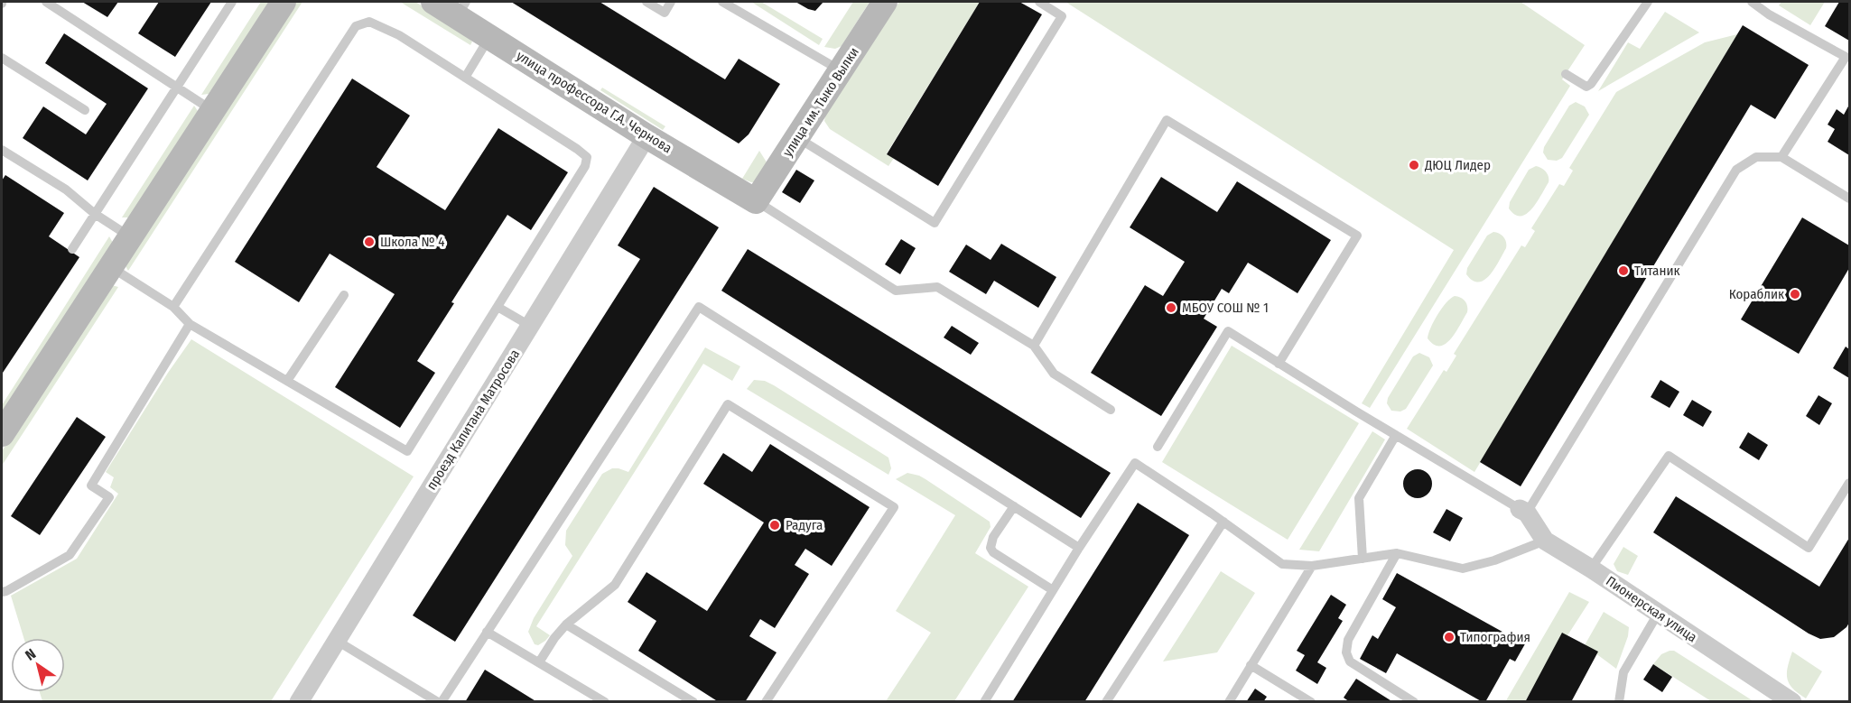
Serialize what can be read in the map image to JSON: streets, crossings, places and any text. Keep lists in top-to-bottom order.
{
  "streets": {
    "street": [
      "улица профессора Г.А. Чернова",
      "улица им. Тыко Вылки",
      "проезд Капитана Матросова",
      "Пионерская улица"
    ]
  },
  "crossings": [
    ["улица профессора Г.А. Чернова", "улица им. Тыко Вылки"],
    ["улица профессора Г.А. Чернова", "проезд Капитана Матросова"]
  ],
  "places": [
    "ДЮЦ Лидер",
    "Школа № 4",
    "Титаник",
    "Кораблик",
    "МБОУ СОШ № 1",
    "Радуга",
    "Типография"
  ],
  "north": "top left"
}
